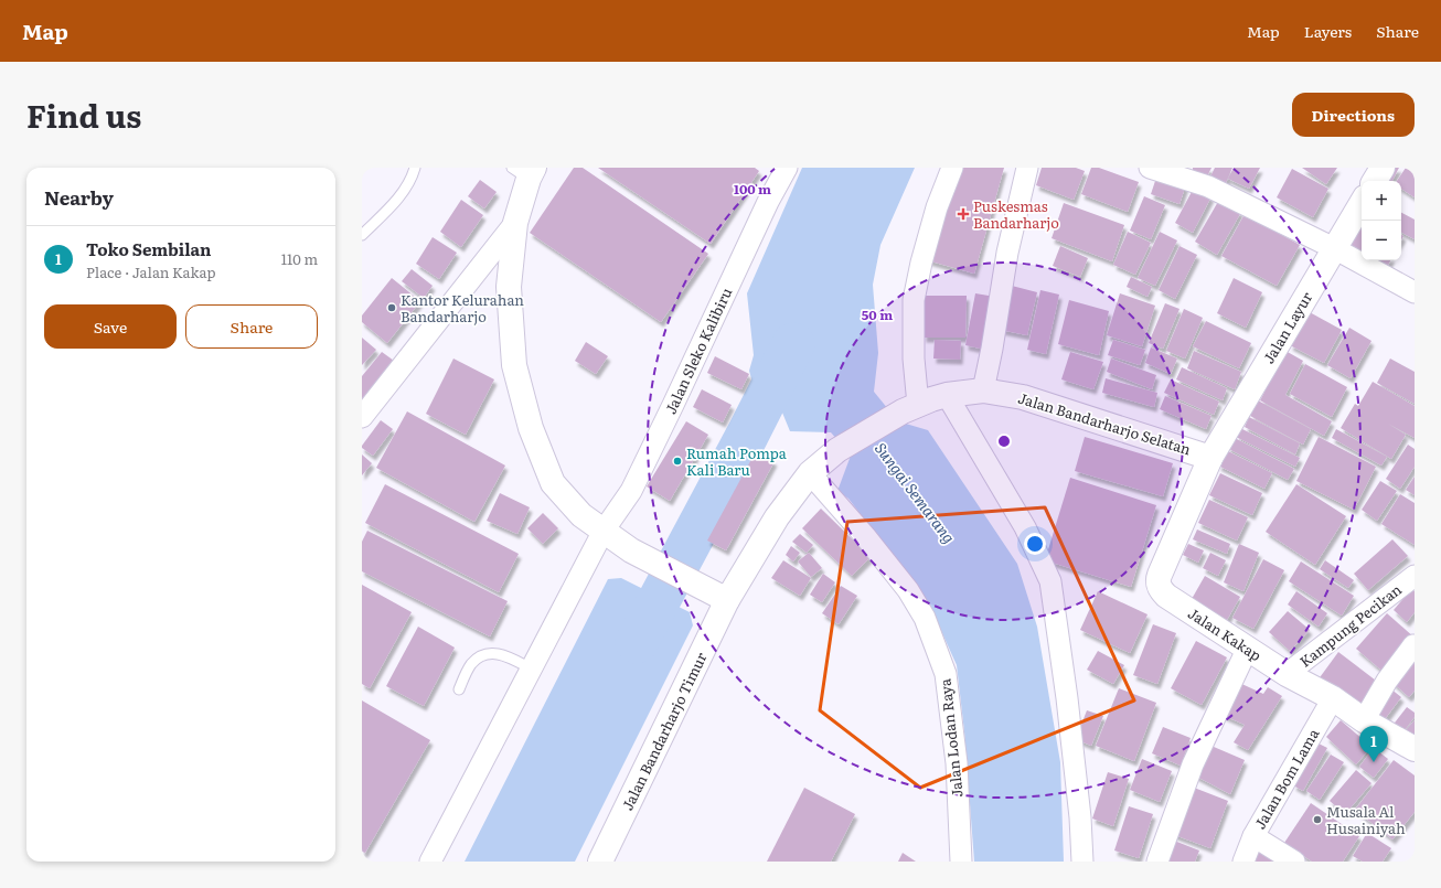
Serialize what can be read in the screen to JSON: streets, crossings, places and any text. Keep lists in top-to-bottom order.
{
  "streets": {
    "street": [
      "Jalan Layur",
      "Jalan Sleko Kalibiru",
      "Jalan Bandarharjo Selatan",
      "Kampung Pecikan",
      "Jalan Kakap",
      "Jalan Bandarharjo Timur",
      "Jalan Lodan Raya",
      "Jalan Bom Lama"
    ]
  },
  "crossings": [
    ["Jalan Layur", "Jalan Bandarharjo Selatan"],
    ["Jalan Layur", "Jalan Kakap"],
    ["Jalan Bandarharjo Selatan", "Jalan Kakap"],
    ["Jalan Bandarharjo Selatan", "Jalan Bandarharjo Timur"],
    ["Jalan Bandarharjo Selatan", "Jalan Lodan Raya"],
    ["Kampung Pecikan", "Jalan Kakap"],
    ["Jalan Kakap", "Jalan Bom Lama"]
  ],
  "water": ["Sungai Semarang"],
  "places": {
    "health": ["Puskesmas Bandarharjo"],
    "other": ["Kantor Kelurahan Bandarharjo", "Rumah Pompa Kali Baru", "Musala Al Husainiyah"]
  },
  "page": {
    "header": "Map",
    "nav": ["Map", "Layers", "Share"],
    "title": "Find us",
    "buttons": [
      "Directions",
      ["Save", "Share"]
    ],
    "heading": "Nearby",
    "map_buttons": ["+", "−"],
    "list": [
      {
        "mark": "1",
        "name": "Toko Sembilan",
        "note": "Place · Jalan Kakap",
        "value": "110 m"
      }
    ],
    "pins": "1"
  },
  "rings": ["100 m", "50 m"]
}
